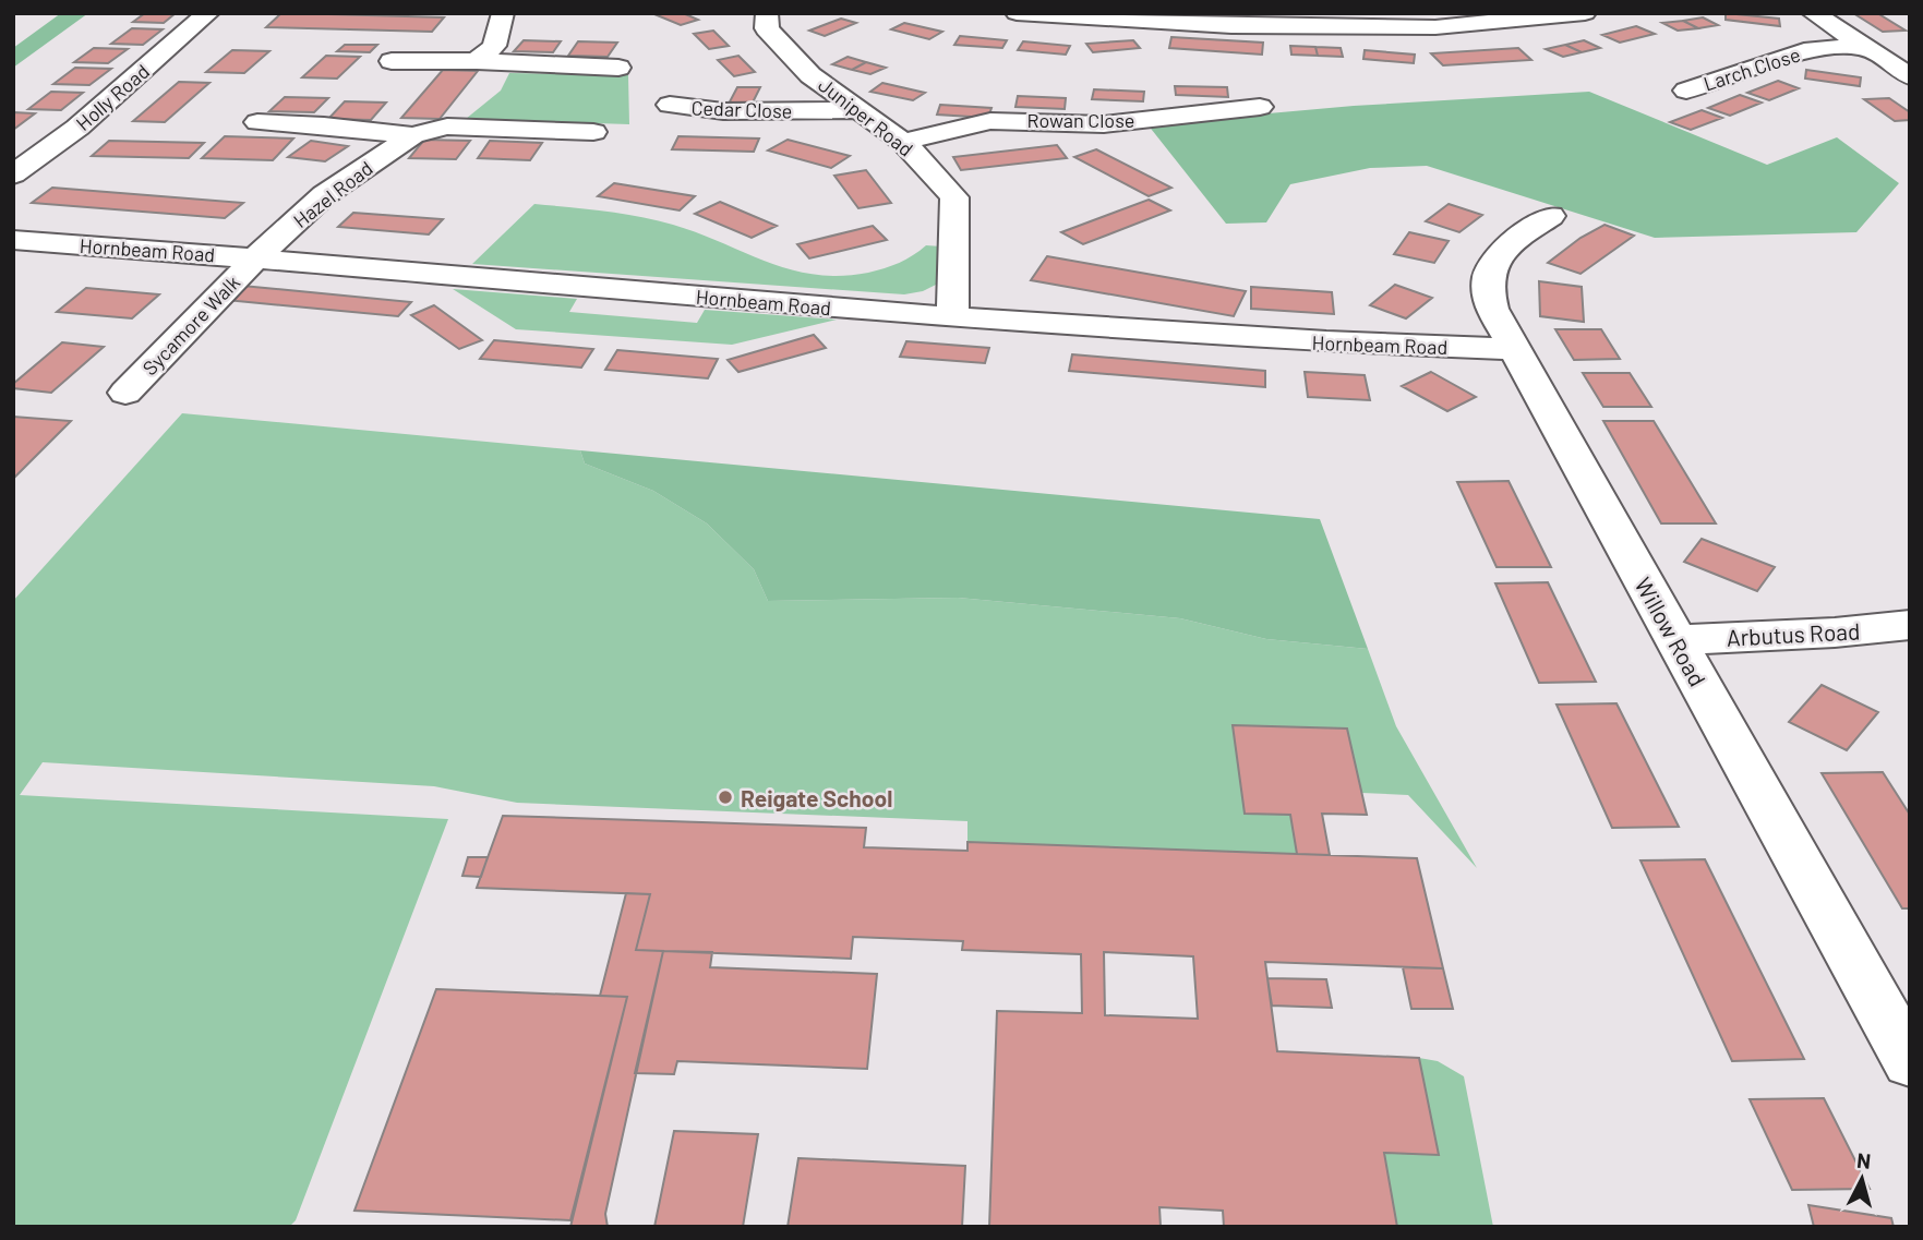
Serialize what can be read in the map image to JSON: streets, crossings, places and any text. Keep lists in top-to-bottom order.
{
  "streets": {
    "street": [
      "Larch Close",
      "Holly Road",
      "Cedar Close",
      "Juniper Road",
      "Rowan Close",
      "Hazel Road",
      "Hornbeam Road",
      "Sycamore Walk",
      "Willow Road",
      "Arbutus Road"
    ]
  },
  "crossings": [
    ["Cedar Close", "Juniper Road"],
    ["Juniper Road", "Rowan Close"],
    ["Juniper Road", "Hornbeam Road"],
    ["Hazel Road", "Hornbeam Road"],
    ["Hazel Road", "Sycamore Walk"],
    ["Hornbeam Road", "Sycamore Walk"],
    ["Hornbeam Road", "Willow Road"],
    ["Willow Road", "Arbutus Road"]
  ],
  "places": ["Reigate School"],
  "north": "top"
}
